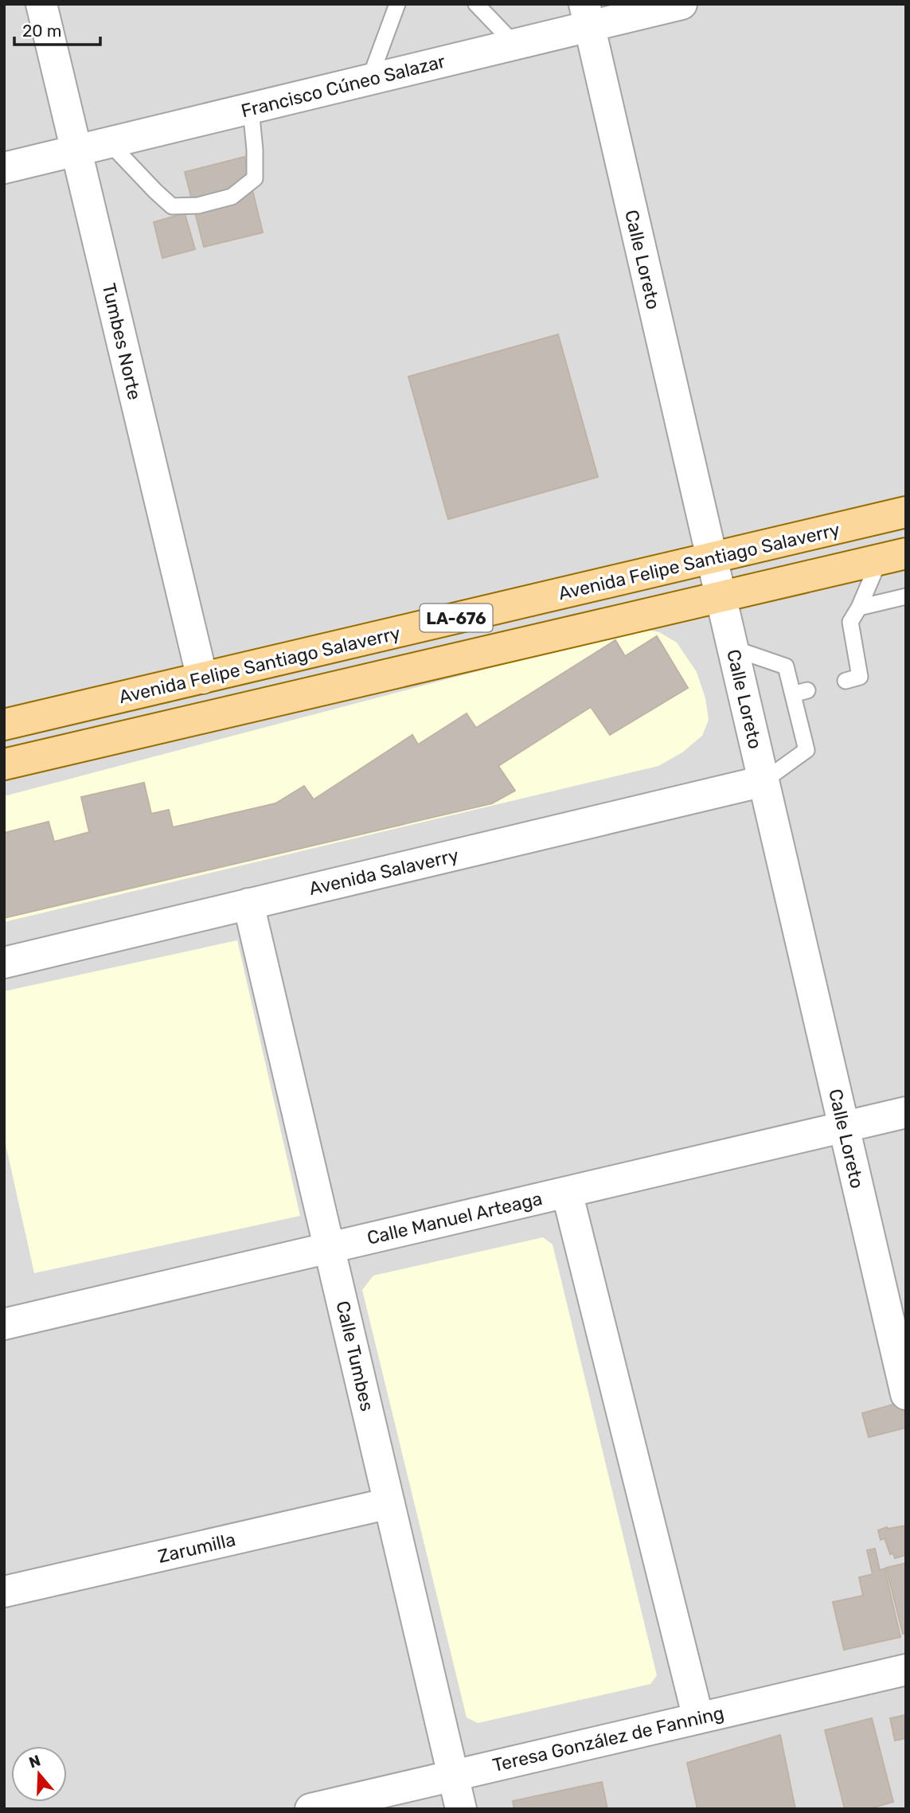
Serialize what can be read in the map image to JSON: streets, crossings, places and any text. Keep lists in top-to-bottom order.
{
  "streets": {
    "main road": ["Avenida Felipe Santiago Salaverry", "LA-676"],
    "street": [
      "Francisco Cúneo Salazar",
      "Calle Loreto",
      "Tumbes Norte",
      "Avenida Salaverry",
      "Calle Manuel Arteaga",
      "Calle Tumbes",
      "Zarumilla",
      "Teresa González de Fanning"
    ]
  },
  "crossings": [
    ["Francisco Cúneo Salazar", "Calle Loreto"],
    ["Francisco Cúneo Salazar", "Tumbes Norte"],
    ["Calle Loreto", "Avenida Felipe Santiago Salaverry"],
    ["Calle Loreto", "Avenida Salaverry"],
    ["Calle Loreto", "Calle Manuel Arteaga"],
    ["Tumbes Norte", "Avenida Felipe Santiago Salaverry"],
    ["Avenida Salaverry", "Calle Tumbes"],
    ["Calle Manuel Arteaga", "Calle Tumbes"],
    ["Calle Tumbes", "Zarumilla"],
    ["Calle Tumbes", "Teresa González de Fanning"]
  ],
  "scale_bar": "20 m",
  "north": "top"
}
